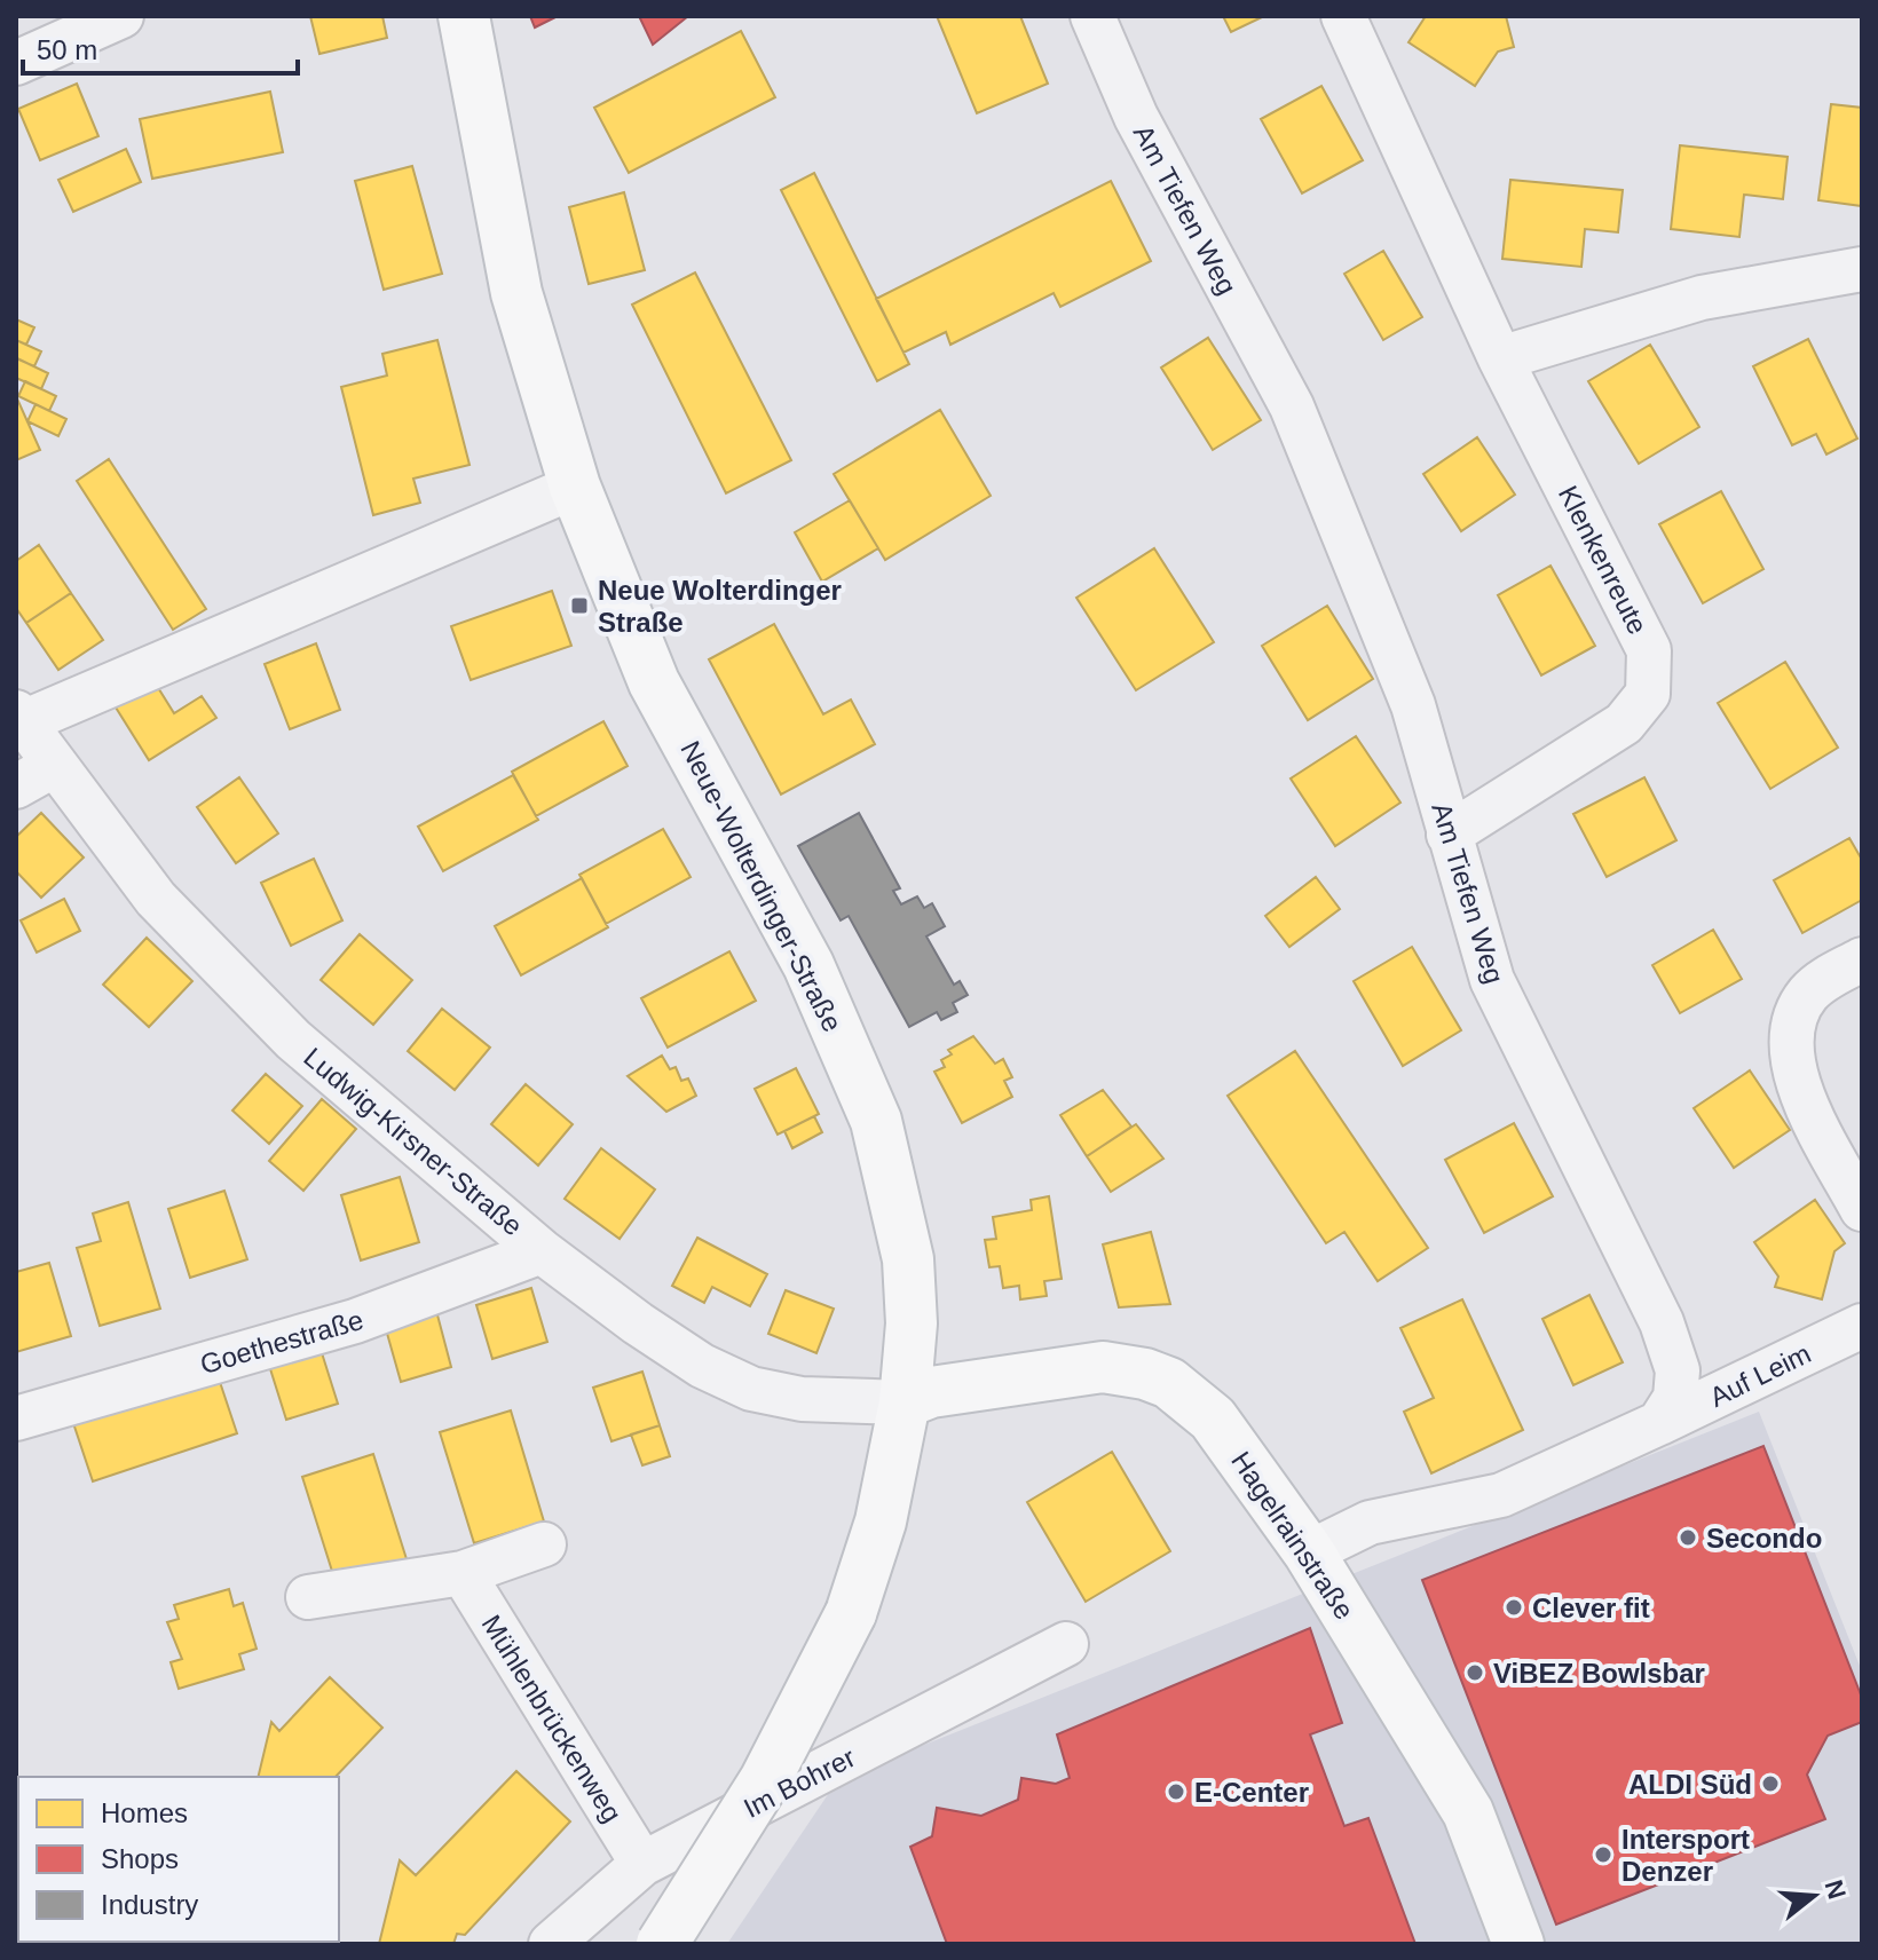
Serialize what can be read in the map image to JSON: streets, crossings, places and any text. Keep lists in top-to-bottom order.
{
  "streets": {
    "main road": ["Neue-Wolterdinger-Straße", "Hagelrainstraße"],
    "street": [
      "Am Tiefen Weg",
      "Klenkenreute",
      "Ludwig-Kirsner-Straße",
      "Goethestraße",
      "Auf Leim",
      "Mühlenbrückenweg",
      "Im Bohrer"
    ]
  },
  "crossings": [
    ["Am Tiefen Weg", "Klenkenreute"],
    ["Am Tiefen Weg", "Auf Leim"],
    ["Neue-Wolterdinger-Straße", "Ludwig-Kirsner-Straße"],
    ["Neue-Wolterdinger-Straße", "Hagelrainstraße"],
    ["Ludwig-Kirsner-Straße", "Goethestraße"],
    ["Ludwig-Kirsner-Straße", "Hagelrainstraße"],
    ["Mühlenbrückenweg", "Im Bohrer"]
  ],
  "places": {
    "transit": ["Neue Wolterdinger Straße"],
    "other": [
      "Secondo",
      "Clever fit",
      "ViBEZ Bowlsbar",
      "ALDI Süd",
      "E-Center",
      "Intersport Denzer"
    ]
  },
  "legend": ["Homes", "Shops", "Industry"],
  "scale_bar": "50 m",
  "north": "right"
}
